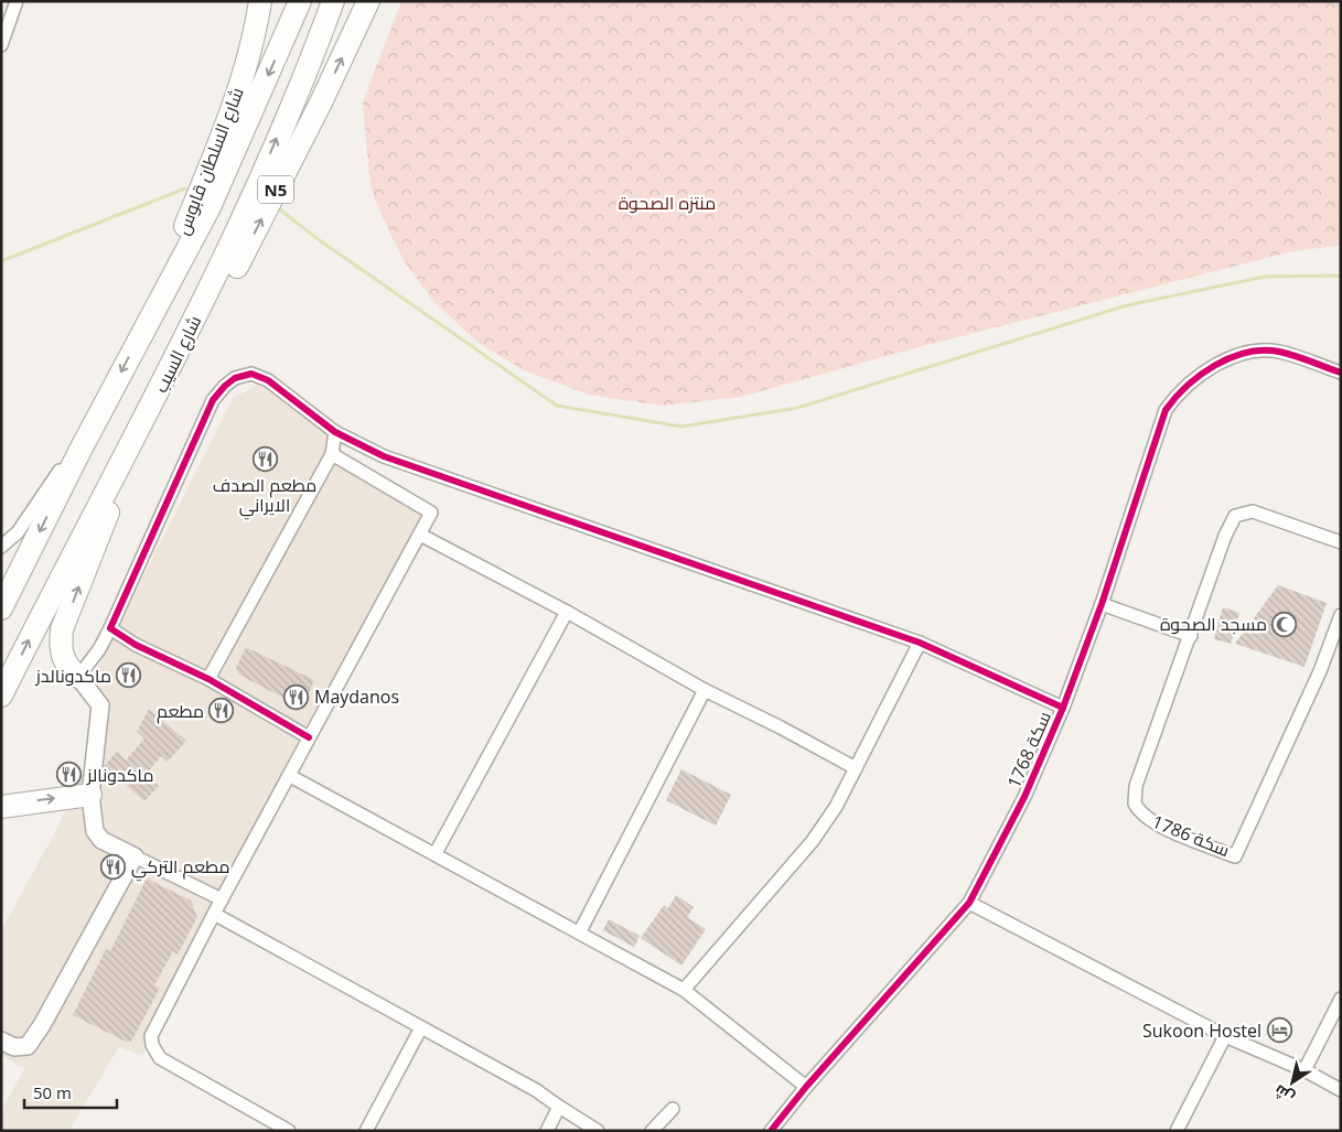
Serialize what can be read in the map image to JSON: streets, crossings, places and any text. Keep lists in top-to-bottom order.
{
  "streets": {
    "highway": ["شارع السلطان قابوس", "N5", "شارع السيب"],
    "street": ["سكة 1768", "سكة 1786"]
  },
  "crossings": [
    ["N5", "شارع السيب"]
  ],
  "parks": ["منتزه الصحوة"],
  "places": {
    "restaurant": [
      "مطعم الصدف الايراني",
      "ماكدونالدز",
      "Maydanos",
      "مطعم",
      "ماكدونالز",
      "مطعم التركي"
    ],
    "mosque": ["مسجد الصحوة"],
    "hotel": ["Sukoon Hostel"]
  },
  "scale_bar": "50 m",
  "north": "bottom left"
}
